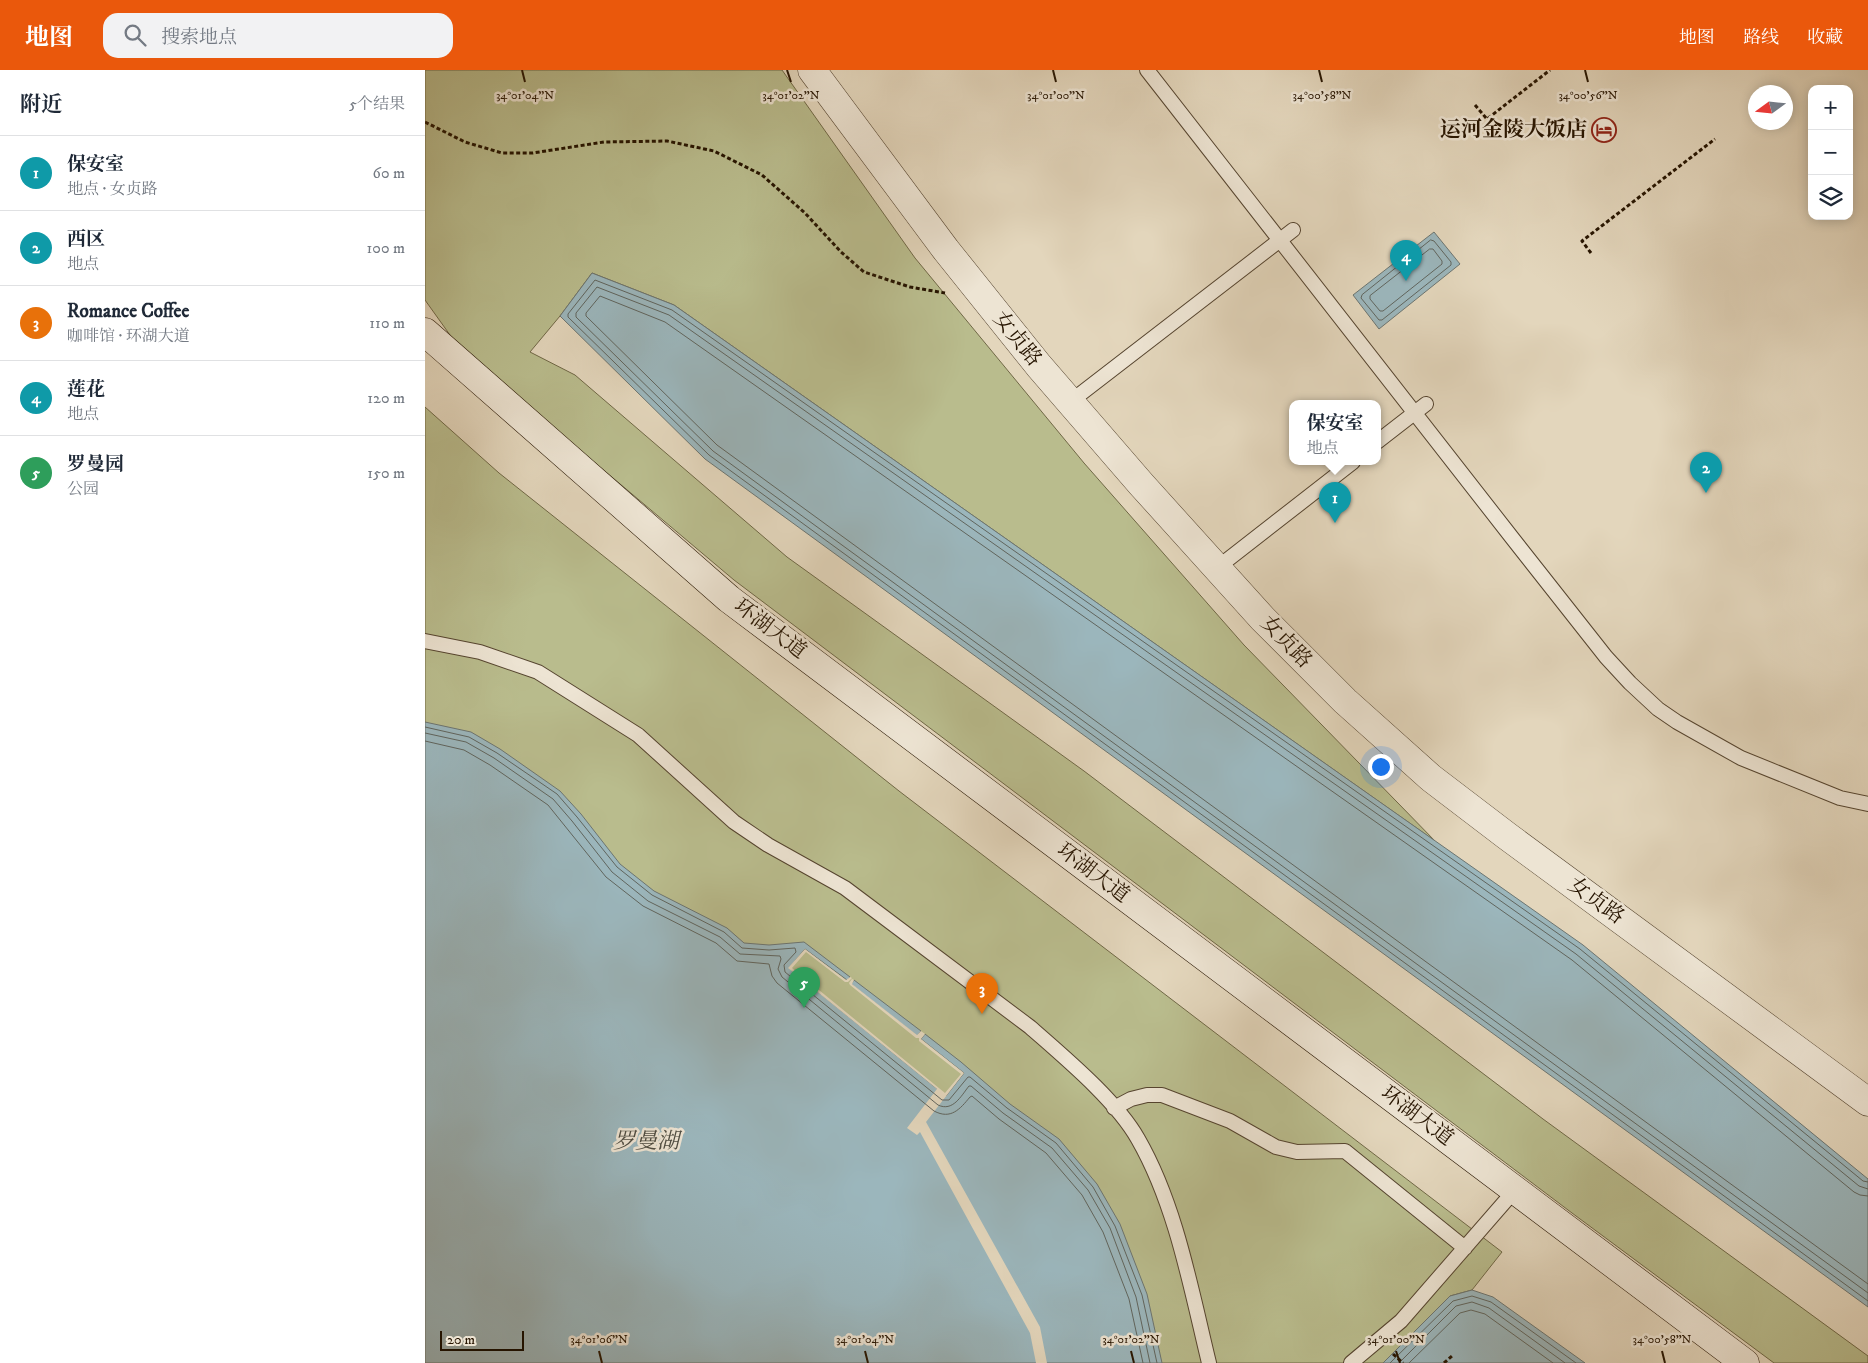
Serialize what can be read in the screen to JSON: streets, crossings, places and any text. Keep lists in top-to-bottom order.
{
  "streets": {
    "main road": ["女贞路", "环湖大道"]
  },
  "water": ["罗曼湖"],
  "places": {
    "hotel": ["运河金陵大饭店"]
  },
  "scale_bar": "20 m",
  "north": "left",
  "page": {
    "header": "地图",
    "search": "搜索地点",
    "nav": ["地图", "路线", "收藏"],
    "heading": ["附近", "5个结果"],
    "map_buttons": ["+", "−"],
    "list": [
      {
        "mark": "1",
        "name": "保安室",
        "note": "地点 · 女贞路",
        "value": "60 m"
      },
      {
        "mark": "2",
        "name": "西区",
        "note": "地点",
        "value": "100 m"
      },
      {
        "mark": "3",
        "name": "Romance Coffee",
        "note": "咖啡馆 · 环湖大道",
        "value": "110 m"
      },
      {
        "mark": "4",
        "name": "莲花",
        "note": "地点",
        "value": "120 m"
      },
      {
        "mark": "5",
        "name": "罗曼园",
        "note": "公园",
        "value": "150 m"
      }
    ],
    "pins": [
      "4",
      "2",
      "1",
      "5",
      "3"
    ],
    "popup": ["保安室", "地点"],
    "scale": "20 m"
  },
  "coordinates": [
    "34°00'56\"N",
    "34°01'04\"N",
    "34°01'02\"N",
    "34°01'00\"N",
    "34°00'58\"N",
    "34°01'06\"N"
  ]
}
